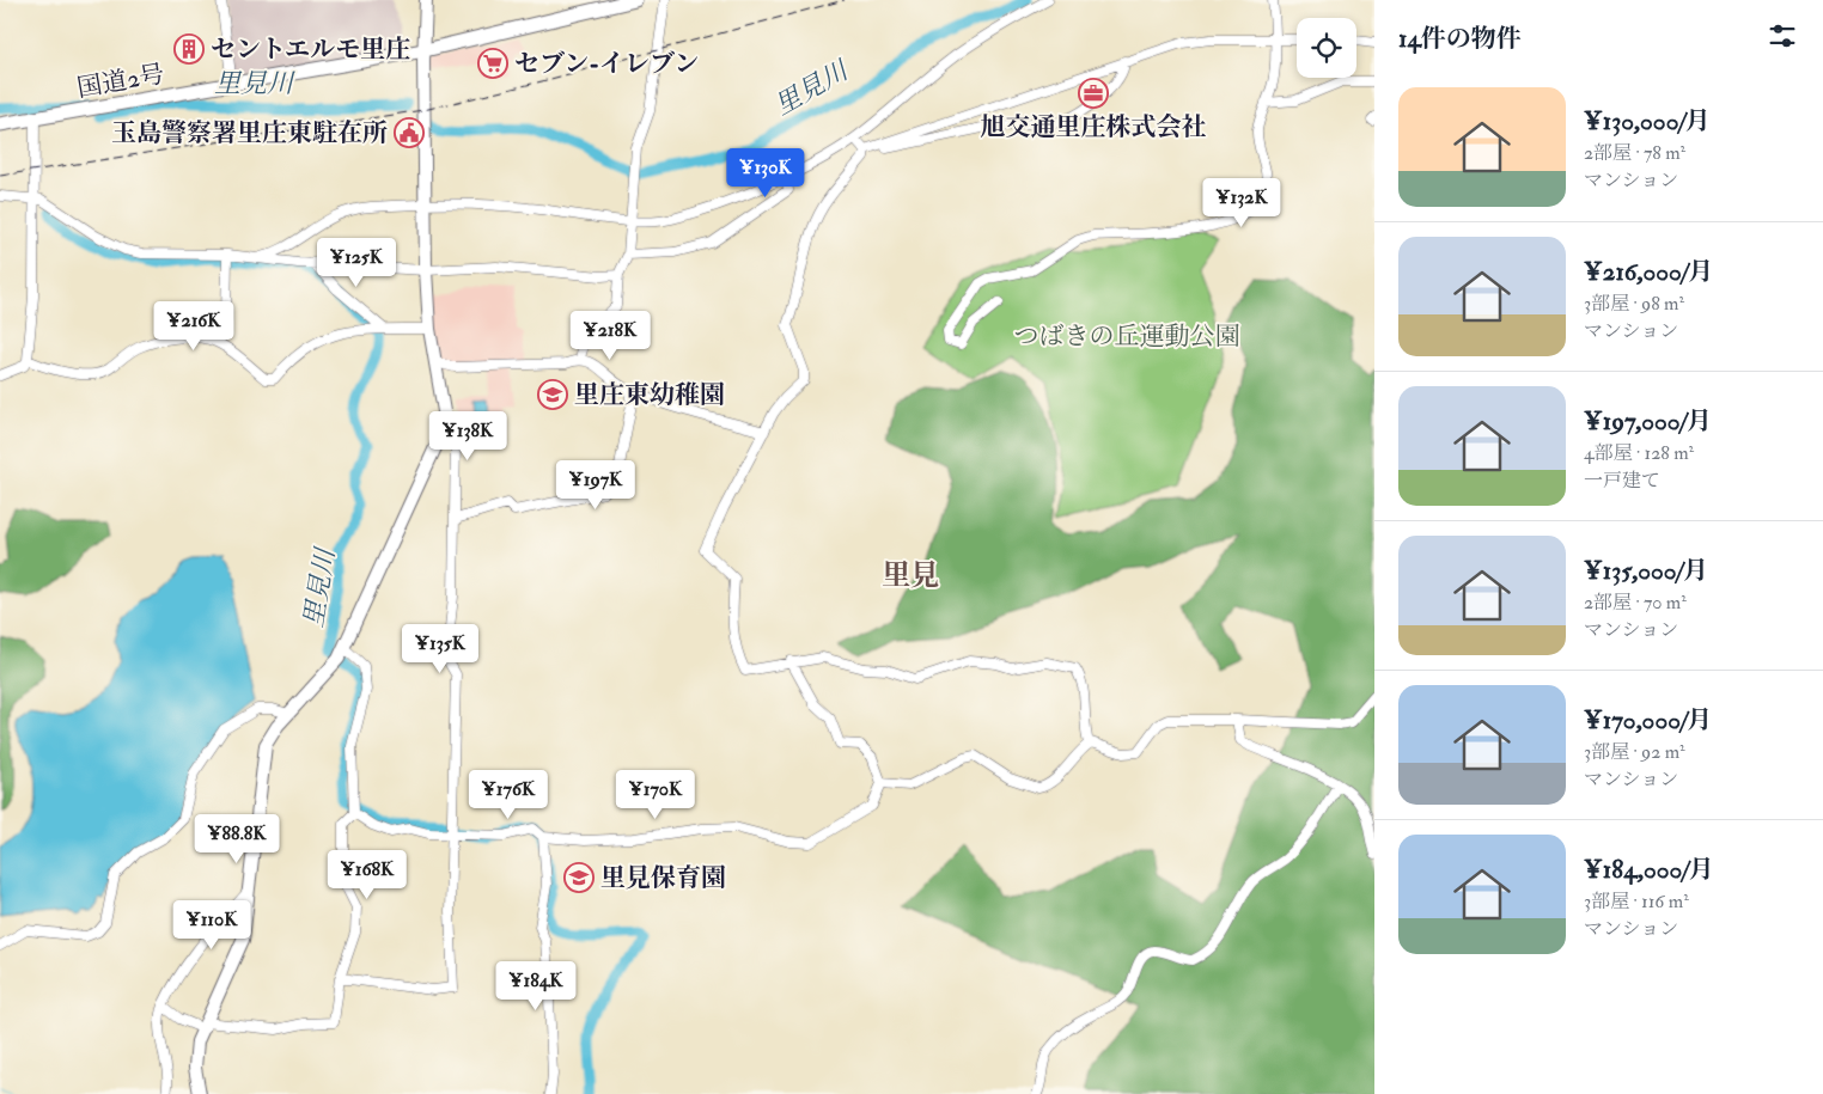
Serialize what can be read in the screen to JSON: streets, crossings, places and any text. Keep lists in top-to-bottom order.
{
  "streets": {
    "highway": ["国道2号"]
  },
  "districts": ["里見"],
  "water": ["里見川"],
  "parks": ["つばきの丘運動公園"],
  "places": {
    "building": ["セントエルモ里庄"],
    "supermarket": ["セブン-イレブン"],
    "office": ["旭交通里庄株式会社"],
    "public building": ["玉島警察署里庄東駐在所"],
    "school or university": ["里庄東幼稚園", "里見保育園"]
  },
  "page": {
    "heading": "14件の物件",
    "list": [
      {
        "name": "¥130,000/月",
        "note": "2部屋 · 78 m² · マンション"
      },
      {
        "name": "¥216,000/月",
        "note": "3部屋 · 98 m² · マンション"
      },
      {
        "name": "¥197,000/月",
        "note": "4部屋 · 128 m² · 一戸建て"
      },
      {
        "name": "¥135,000/月",
        "note": "2部屋 · 70 m² · マンション"
      },
      {
        "name": "¥170,000/月",
        "note": "3部屋 · 92 m² · マンション"
      },
      {
        "name": "¥184,000/月",
        "note": "3部屋 · 116 m² · マンション"
      }
    ],
    "price": [
      "¥130K",
      "¥132K",
      "¥125K",
      "¥216K",
      "¥218K",
      "¥138K",
      "¥197K",
      "¥135K",
      "¥176K",
      "¥170K",
      "¥88.8K",
      "¥168K",
      "¥110K",
      "¥184K"
    ]
  }
}
